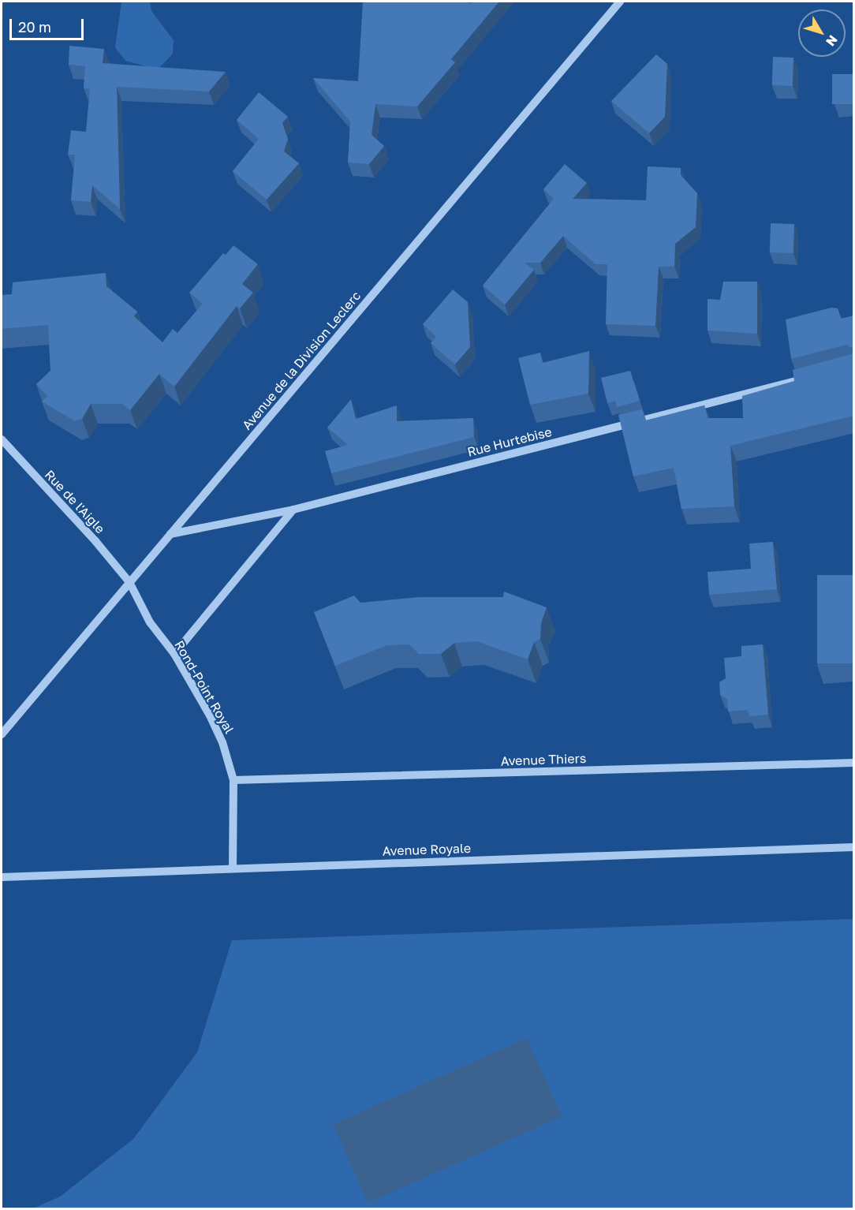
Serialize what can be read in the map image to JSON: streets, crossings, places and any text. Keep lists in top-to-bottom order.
{
  "streets": {
    "street": [
      "Avenue de la Division Leclerc",
      "Rue Hurtebise",
      "Rue de l'Aigle",
      "Rond-Point Royal",
      "Avenue Thiers",
      "Avenue Royale"
    ]
  },
  "crossings": [
    ["Avenue de la Division Leclerc", "Rue Hurtebise"],
    ["Avenue de la Division Leclerc", "Rue de l'Aigle"],
    ["Avenue de la Division Leclerc", "Rond-Point Royal"],
    ["Rue de l'Aigle", "Rond-Point Royal"],
    ["Rond-Point Royal", "Avenue Thiers"],
    ["Rond-Point Royal", "Avenue Royale"]
  ],
  "scale_bar": "20 m",
  "north": "bottom right"
}
